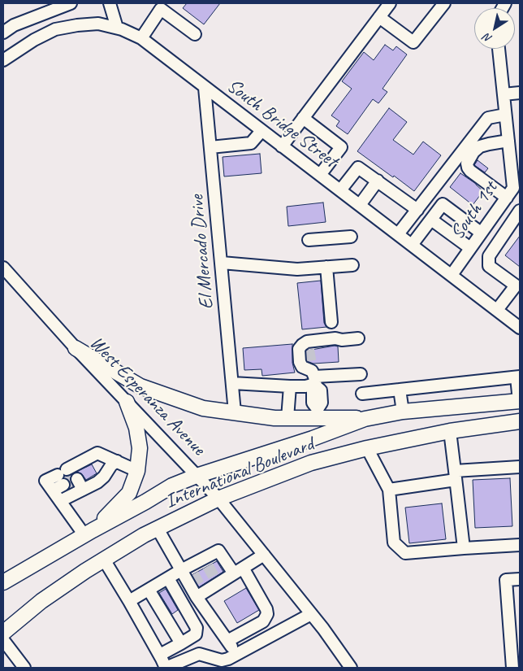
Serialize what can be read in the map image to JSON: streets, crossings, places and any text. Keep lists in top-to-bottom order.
{
  "streets": {
    "main road": ["International Boulevard"],
    "street": [
      "South Bridge Street",
      "South 1st",
      "El Mercado Drive",
      "West Esperanza Avenue"
    ]
  },
  "crossings": [
    ["South Bridge Street", "South 1st"],
    ["South Bridge Street", "El Mercado Drive"],
    ["West Esperanza Avenue", "International Boulevard"]
  ],
  "north": "bottom left"
}
